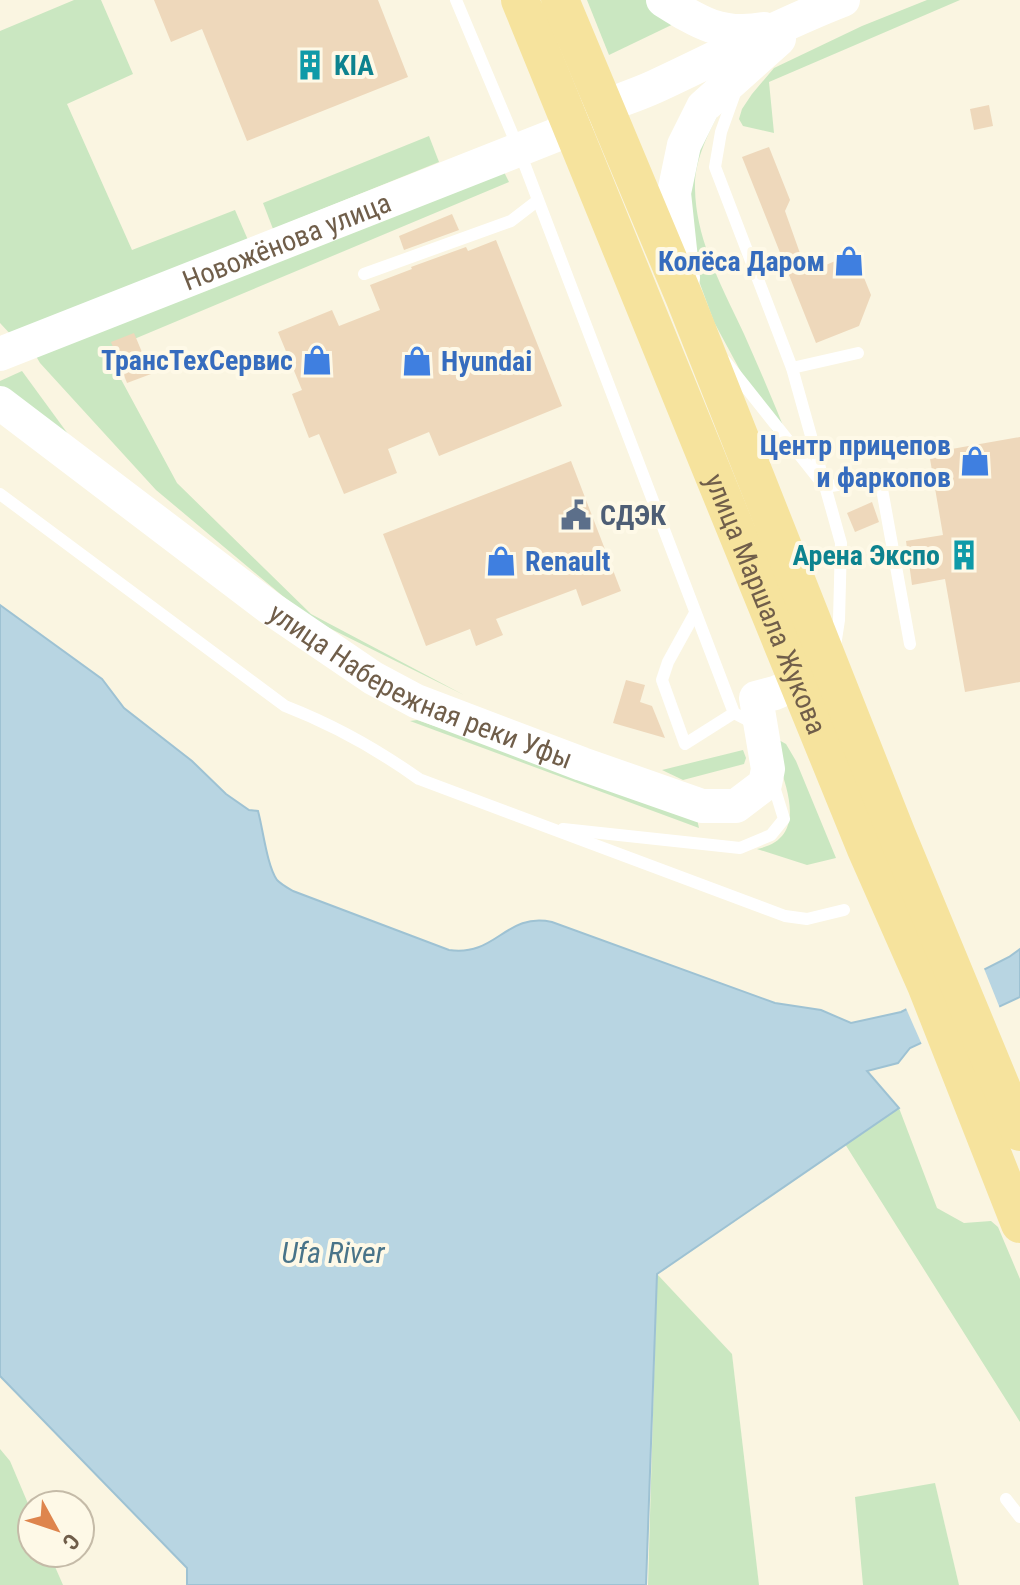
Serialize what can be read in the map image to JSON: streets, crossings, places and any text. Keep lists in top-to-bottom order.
{
  "streets": {
    "main road": ["улица Маршала Жукова"],
    "street": ["Новожёнова улица", "улица Набережная реки Уфы"]
  },
  "crossings": [
    ["Новожёнова улица", "улица Маршала Жукова"]
  ],
  "water": ["Ufa River"],
  "places": {
    "building": ["KIA", "Арена Экспо"],
    "shop": [
      "Колёса Даром",
      "ТрансТехСервис",
      "Hyundai",
      "Центр прицепов и фаркопов",
      "Renault"
    ],
    "public building": ["СДЭК"]
  },
  "north": "bottom right"
}
